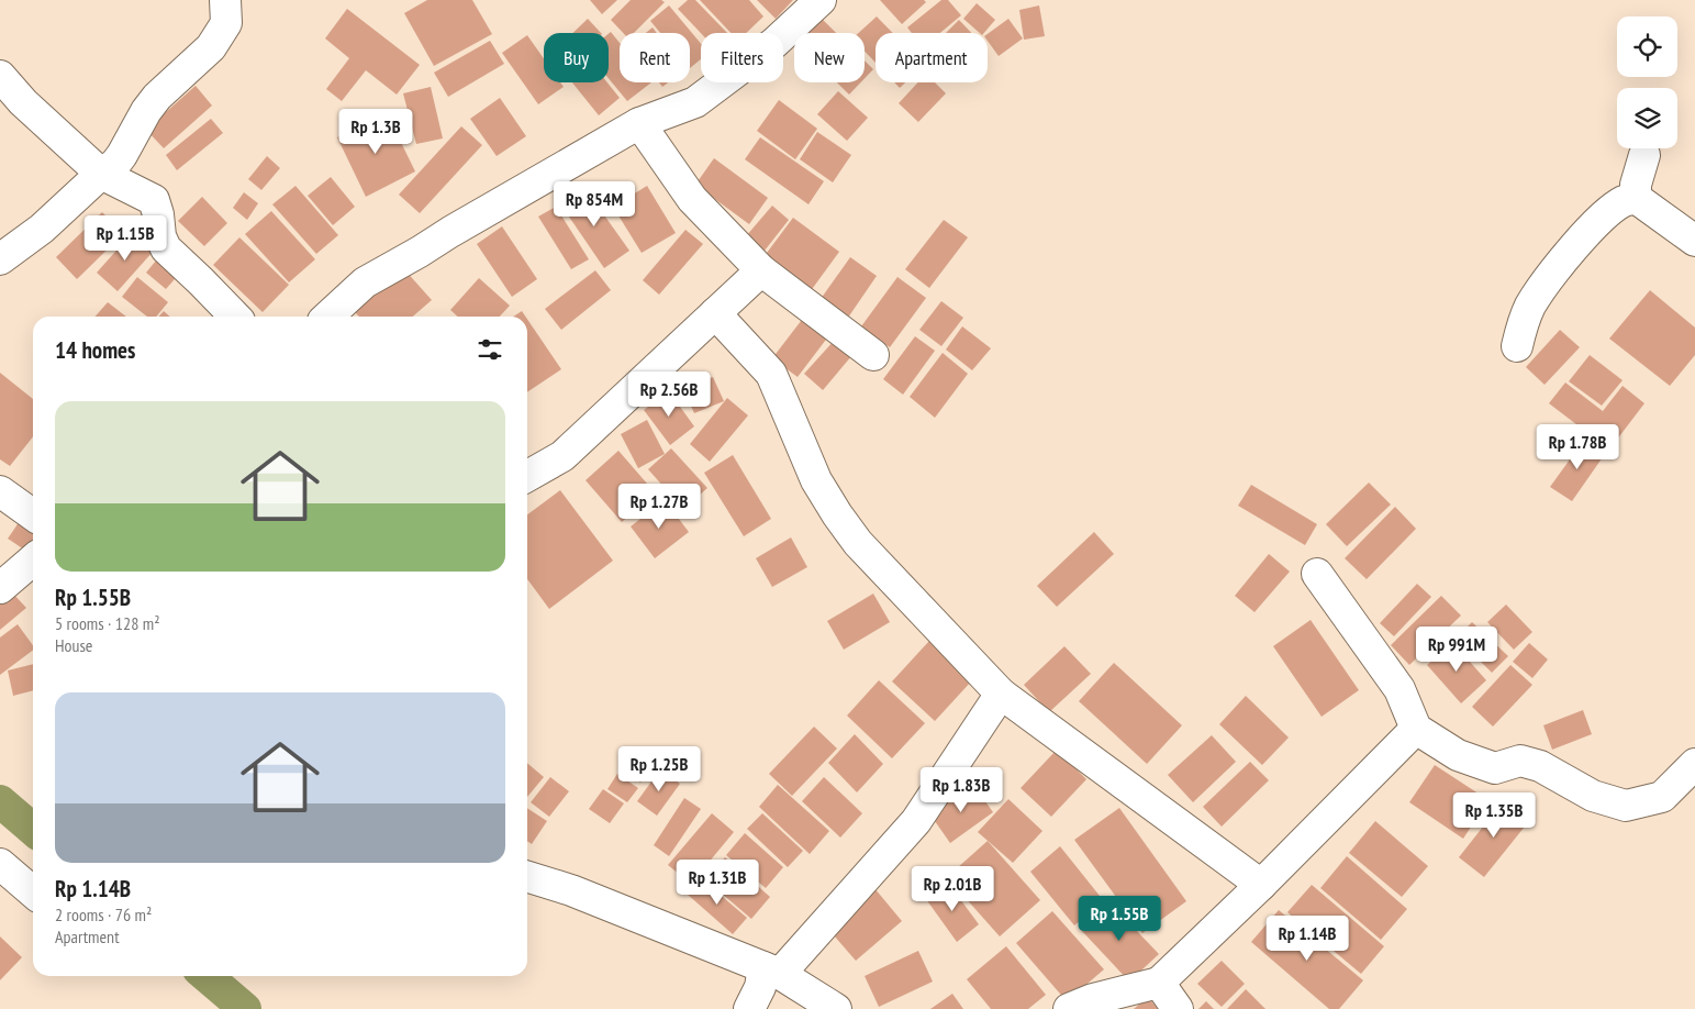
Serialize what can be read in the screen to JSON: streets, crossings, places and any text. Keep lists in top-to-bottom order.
{
  "page": {
    "chip": [
      "Buy",
      "Rent",
      "Filters",
      "New",
      "Apartment"
    ],
    "price": [
      "Rp 1.3B",
      "Rp 854M",
      "Rp 1.15B",
      "Rp 2.56B",
      "Rp 1.78B",
      "Rp 1.27B",
      "Rp 991M",
      "Rp 1.25B",
      "Rp 1.83B",
      "Rp 1.35B",
      "Rp 1.31B",
      "Rp 2.01B",
      "Rp 1.55B",
      "Rp 1.14B"
    ],
    "heading": "14 homes",
    "list": [
      {
        "name": "Rp 1.55B",
        "note": "5 rooms · 128 m² · House"
      },
      {
        "name": "Rp 1.14B",
        "note": "2 rooms · 76 m² · Apartment"
      }
    ]
  }
}
